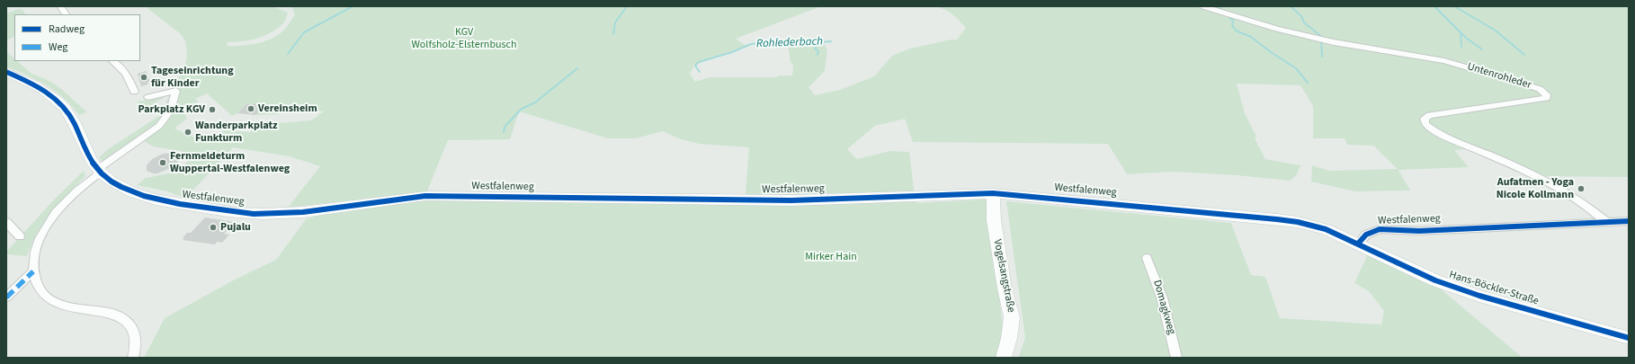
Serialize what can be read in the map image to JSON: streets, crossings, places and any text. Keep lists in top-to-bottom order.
{
  "streets": {
    "street": [
      "Untenrohleder",
      "Westfalenweg",
      "Vogelsangstraße",
      "Hans-Böckler-Straße",
      "Domagkweg"
    ]
  },
  "crossings": [
    ["Untenrohleder", "Westfalenweg"],
    ["Westfalenweg", "Vogelsangstraße"],
    ["Westfalenweg", "Hans-Böckler-Straße"]
  ],
  "water": ["Rohlederbach"],
  "parks": ["KGV Wolfsholz-Elsternbusch", "Mirker Hain"],
  "places": [
    "Tageseinrichtung für Kinder",
    "Vereinsheim",
    "Parkplatz KGV",
    "Wanderparkplatz Funkturm",
    "Fernmeldeturm Wuppertal-Westfalenweg",
    "Aufatmen - Yoga Nicole Kollmann",
    "Pujalu"
  ],
  "legend": ["Radweg", "Weg"]
}
